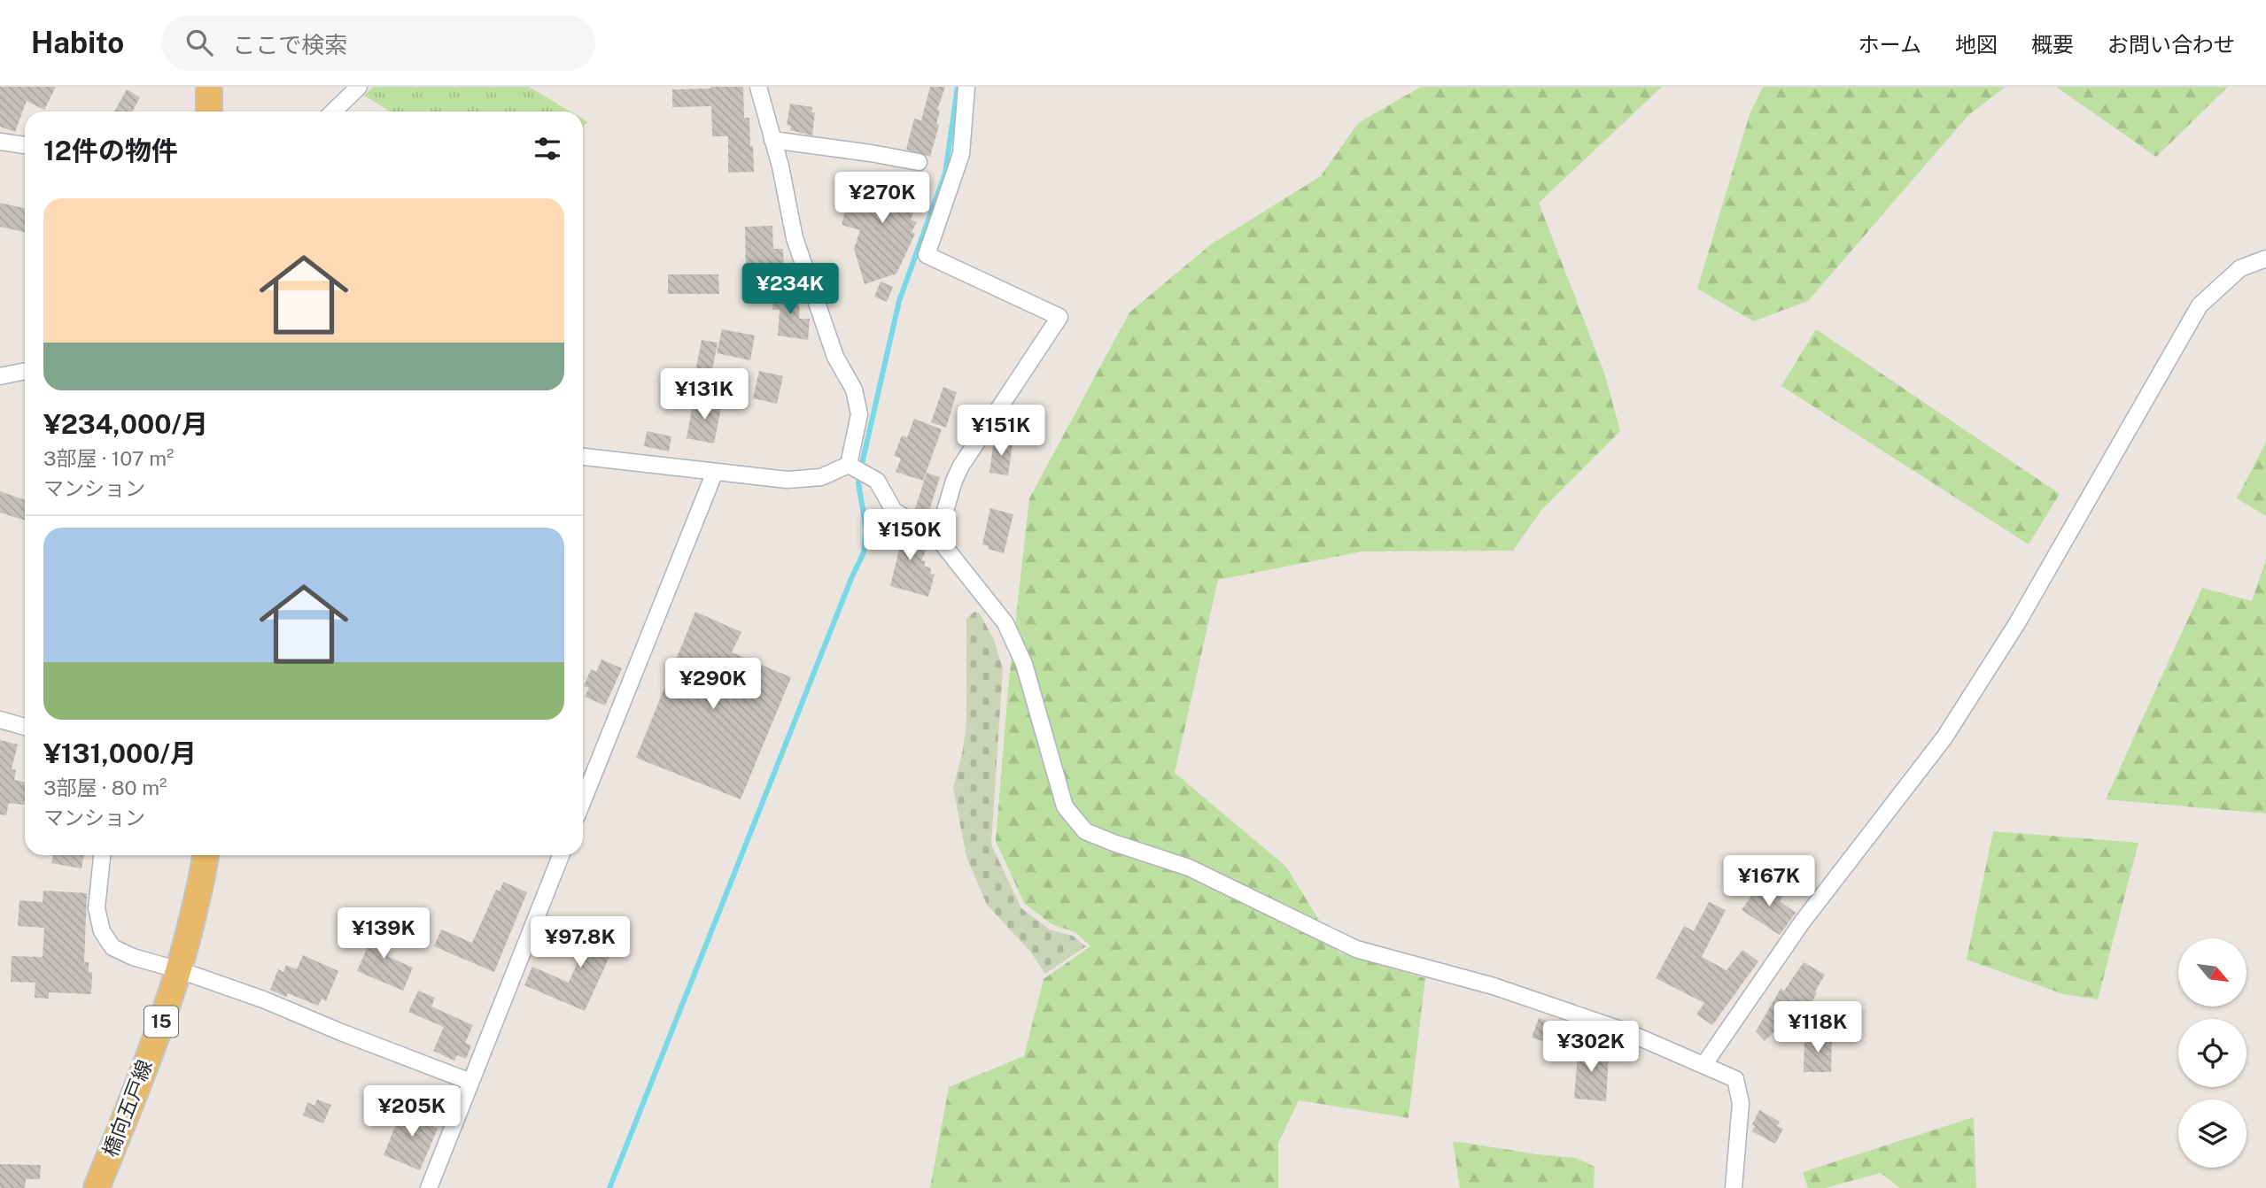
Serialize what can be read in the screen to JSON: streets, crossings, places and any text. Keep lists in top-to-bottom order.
{
  "streets": {
    "main road": ["15", "橋向五戸線"]
  },
  "north": "bottom right",
  "page": {
    "header": "Habito",
    "search": "ここで検索",
    "nav": [
      "ホーム",
      "地図",
      "概要",
      "お問い合わせ"
    ],
    "heading": "12件の物件",
    "price": [
      "¥270K",
      "¥234K",
      "¥131K",
      "¥151K",
      "¥150K",
      "¥290K",
      "¥167K",
      "¥139K",
      "¥97.8K",
      "¥118K",
      "¥302K",
      "¥205K"
    ],
    "list": [
      {
        "name": "¥234,000/月",
        "note": "3部屋 · 107 m² · マンション"
      },
      {
        "name": "¥131,000/月",
        "note": "3部屋 · 80 m² · マンション"
      }
    ]
  }
}
